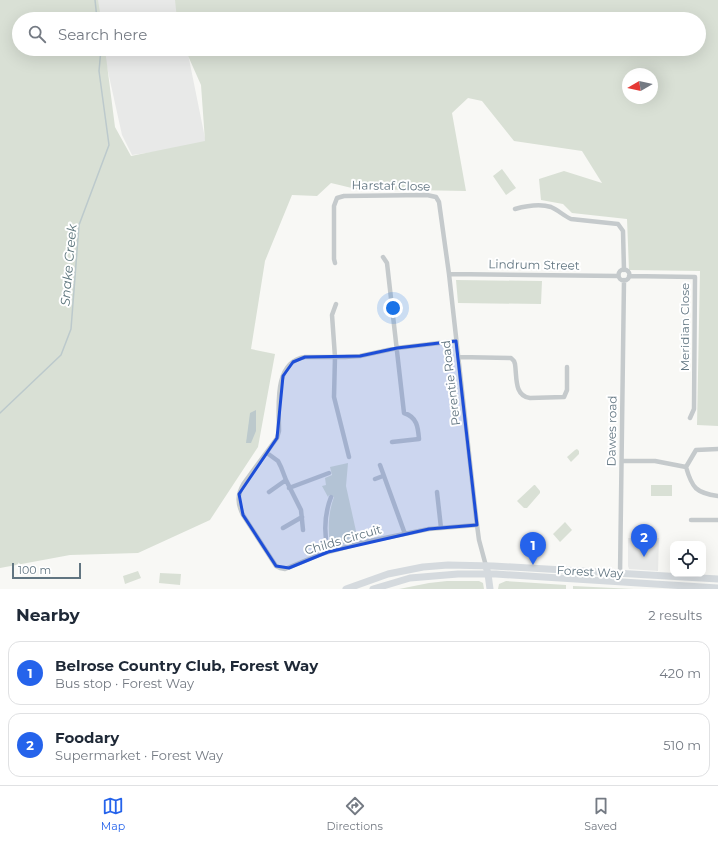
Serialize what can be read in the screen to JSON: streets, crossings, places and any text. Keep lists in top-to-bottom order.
{
  "streets": {
    "main road": ["Forest Way"],
    "street": [
      "Harstaf Close",
      "Lindrum Street",
      "Meridian Close",
      "Perentie Road",
      "Dawes road",
      "Childs Circuit"
    ]
  },
  "crossings": [
    ["Harstaf Close", "Perentie Road"],
    ["Lindrum Street", "Meridian Close"],
    ["Lindrum Street", "Perentie Road"],
    ["Lindrum Street", "Dawes road"],
    ["Meridian Close", "Dawes road"],
    ["Perentie Road", "Childs Circuit"],
    ["Perentie Road", "Forest Way"],
    ["Dawes road", "Forest Way"]
  ],
  "water": ["Snake Creek"],
  "scale_bar": "100 m",
  "north": "left",
  "page": {
    "search": "Search here",
    "pins": ["2", "1"],
    "scale": "100 m",
    "heading": ["Nearby", "2 results"],
    "list": [
      {
        "mark": "1",
        "name": "Belrose Country Club, Forest Way",
        "note": "Bus stop · Forest Way",
        "value": "420 m"
      },
      {
        "mark": "2",
        "name": "Foodary",
        "note": "Supermarket · Forest Way",
        "value": "510 m"
      }
    ],
    "nav": ["Map", "Directions", "Saved"]
  }
}
